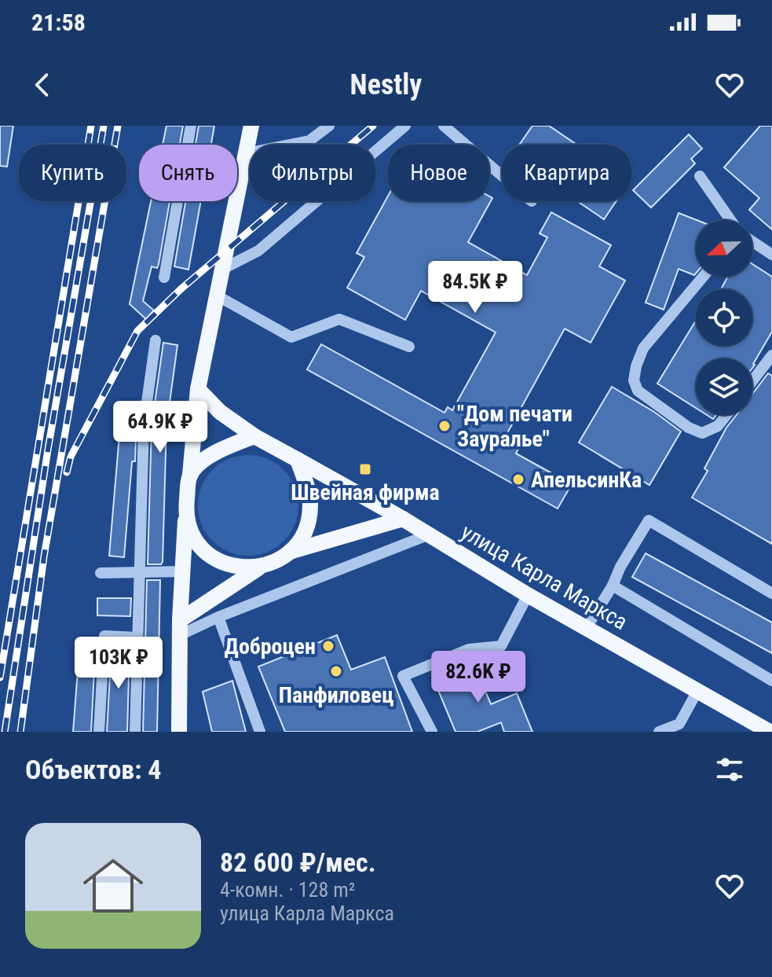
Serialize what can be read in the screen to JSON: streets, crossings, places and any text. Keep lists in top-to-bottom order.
{
  "streets": {
    "main road": ["улица Карла Маркса"]
  },
  "places": {
    "other": [
      "\"Дом печати Зауралье\"",
      "АпельсинКа",
      "Доброцен",
      "Панфиловец"
    ],
    "transit": ["Швейная фирма"]
  },
  "north": "left",
  "page": {
    "status": "21:58",
    "header": "Nestly",
    "chip": [
      "Купить",
      "Снять",
      "Фильтры",
      "Новое",
      "Квартира"
    ],
    "price": [
      "84.5K ₽",
      "64.9K ₽",
      "103K ₽",
      "82.6K ₽"
    ],
    "heading": "Объектов: 4",
    "list": [
      {
        "name": "82 600 ₽/мес.",
        "note": "4-комн. · 128 m² · улица Карла Маркса"
      }
    ]
  }
}
